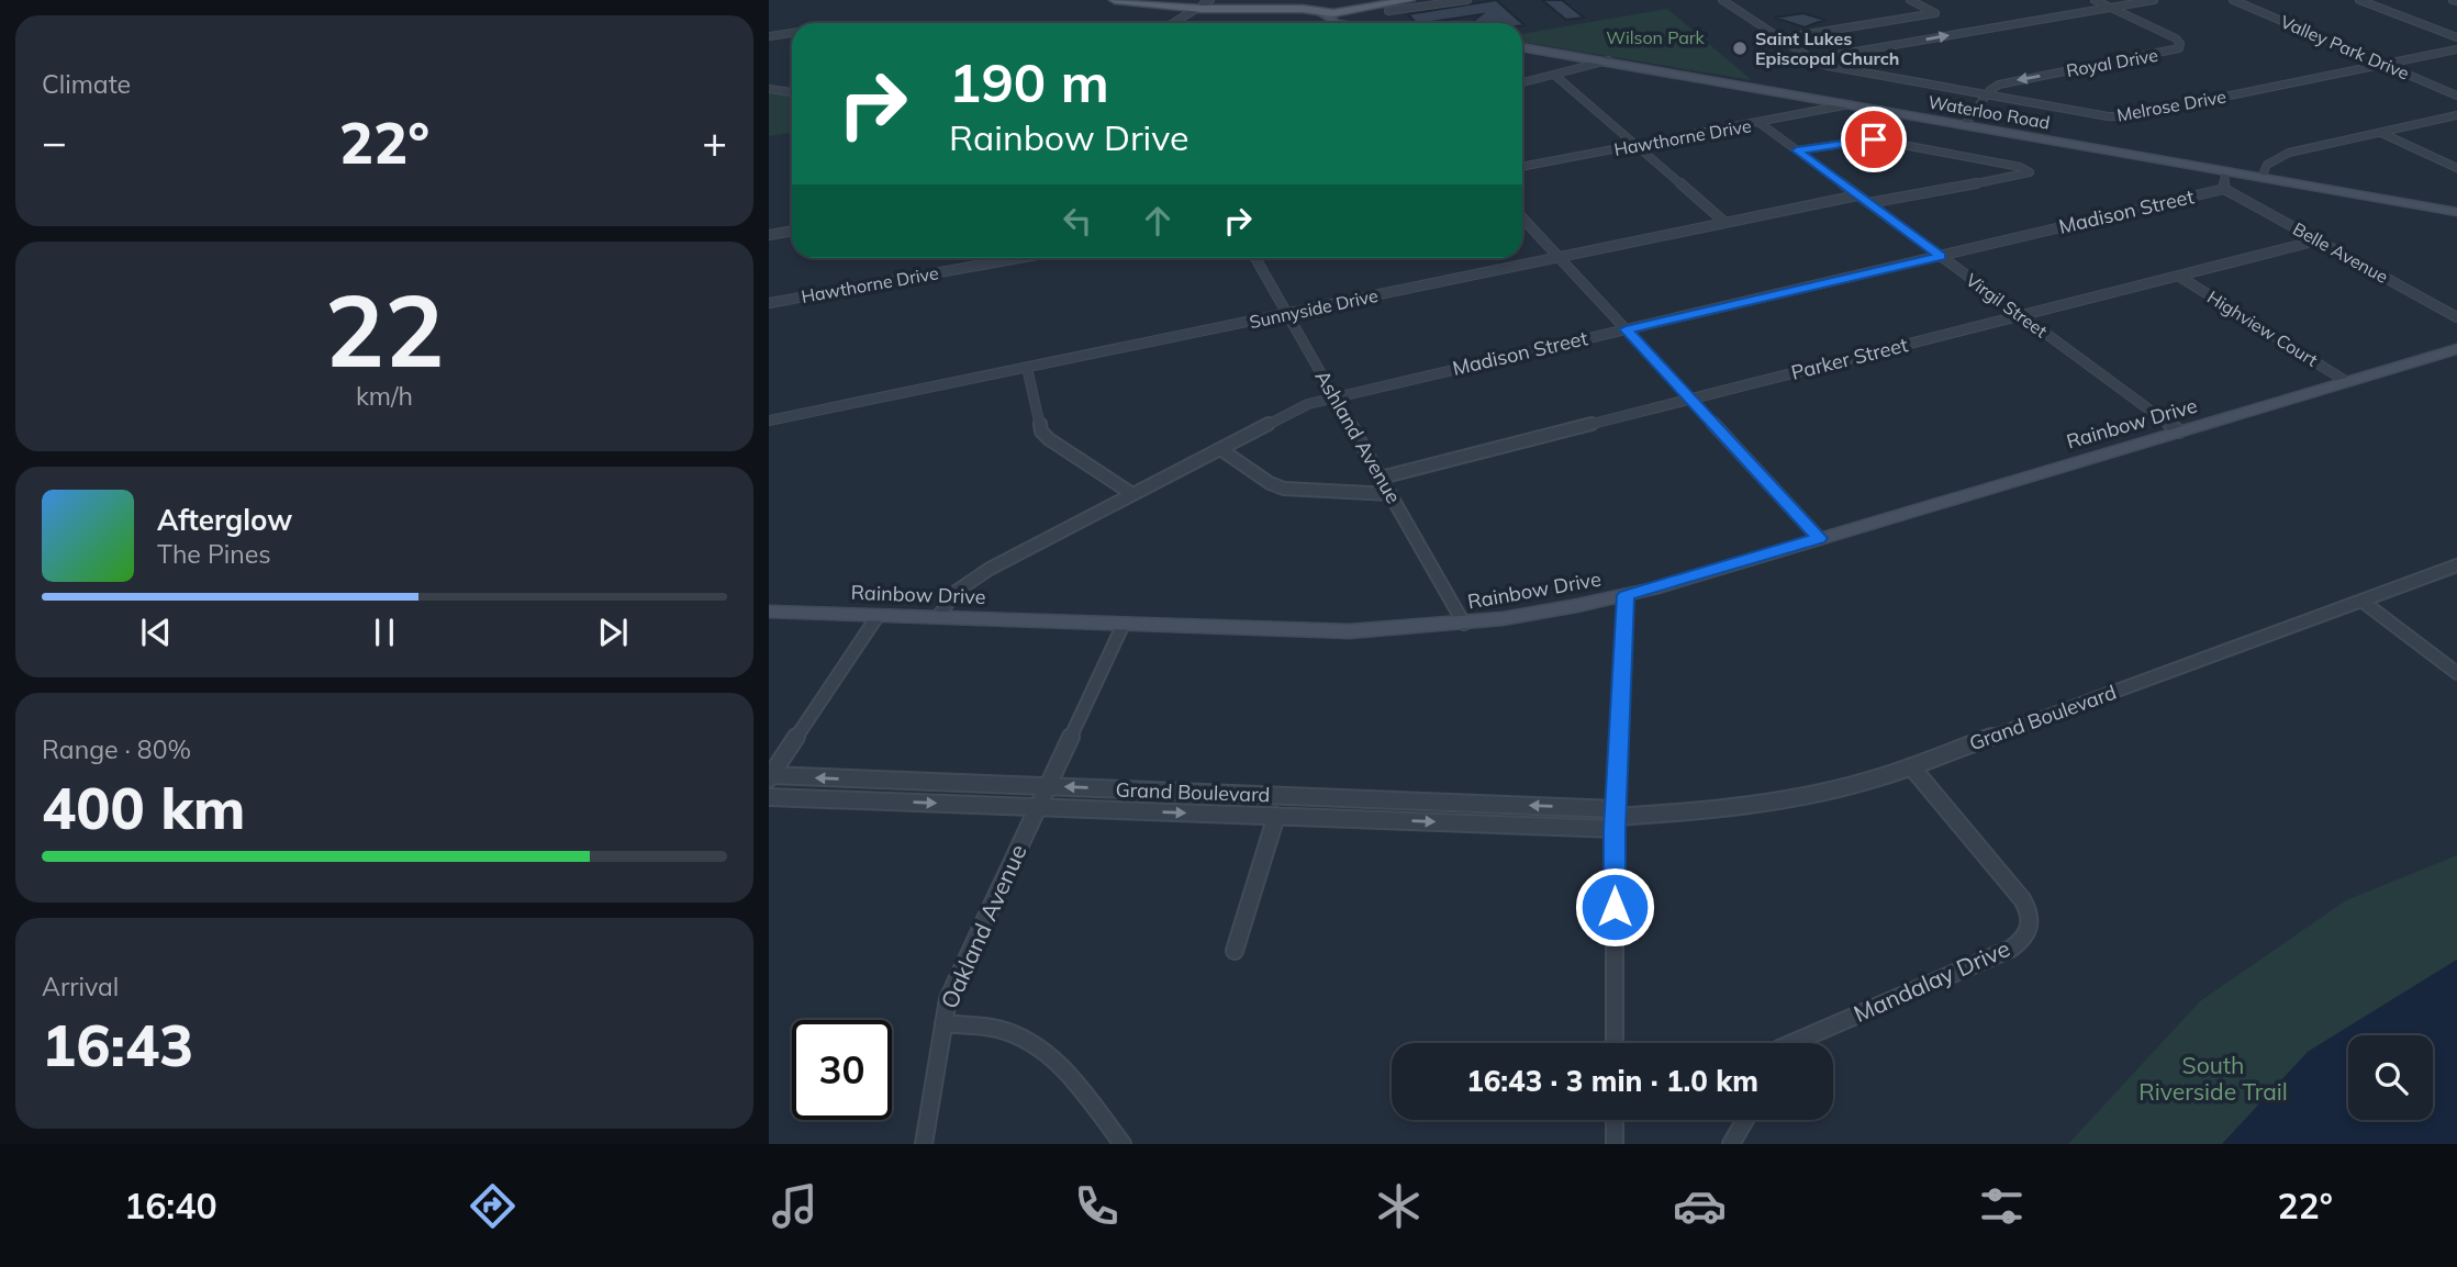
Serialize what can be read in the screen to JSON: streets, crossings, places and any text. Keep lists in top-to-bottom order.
{
  "streets": {
    "main road": ["Waterloo Road", "Rainbow Drive"],
    "street": [
      "Valley Park Drive",
      "Royal Drive",
      "Melrose Drive",
      "Hawthorne Drive",
      "Madison Street",
      "Belle Avenue",
      "Virgil Street",
      "Sunnyside Drive",
      "Highview Court",
      "Parker Street",
      "Ashland Avenue",
      "Grand Boulevard",
      "Oakland Avenue",
      "Mandalay Drive"
    ]
  },
  "crossings": [
    ["Valley Park Drive", "Melrose Drive"],
    ["Royal Drive", "Melrose Drive"],
    ["Royal Drive", "Waterloo Road"],
    ["Waterloo Road", "Hawthorne Drive"],
    ["Hawthorne Drive", "Virgil Street"],
    ["Madison Street", "Belle Avenue"],
    ["Madison Street", "Virgil Street"],
    ["Madison Street", "Rainbow Drive"],
    ["Madison Street", "Ashland Avenue"],
    ["Belle Avenue", "Parker Street"],
    ["Virgil Street", "Sunnyside Drive"],
    ["Virgil Street", "Parker Street"],
    ["Virgil Street", "Rainbow Drive"],
    ["Sunnyside Drive", "Ashland Avenue"],
    ["Highview Court", "Parker Street"],
    ["Highview Court", "Rainbow Drive"],
    ["Parker Street", "Ashland Avenue"],
    ["Rainbow Drive", "Ashland Avenue"],
    ["Rainbow Drive", "Oakland Avenue"],
    ["Grand Boulevard", "Oakland Avenue"],
    ["Grand Boulevard", "Mandalay Drive"]
  ],
  "parks": ["Wilson Park", "South Riverside Trail"],
  "places": ["Saint Lukes Episcopal Church"],
  "page": {
    "tile": [
      "Climate",
      ["22", "km/h"],
      ["Range · 80%", "400 km"],
      ["Arrival", "16:43"]
    ],
    "turn": ["190 m", "Rainbow Drive"],
    "heat": ["−", "22°", "+"],
    "song": ["Afterglow", "The Pines"],
    "limit": "30",
    "trip": "16:43 · 3 min · 1.0 km",
    "tabs": ["16:40", "22°"]
  }
}
